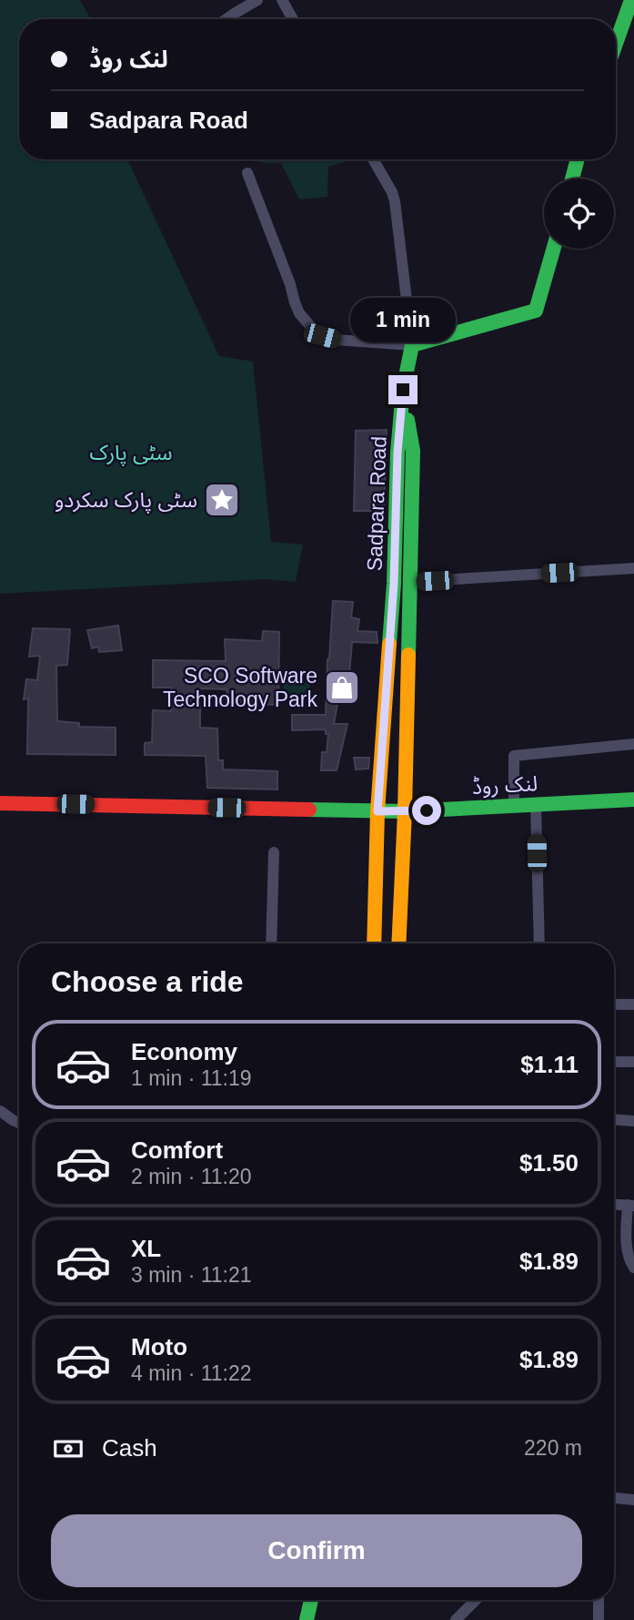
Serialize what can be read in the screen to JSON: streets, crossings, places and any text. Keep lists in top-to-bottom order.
{
  "streets": {
    "main road": ["Sadpara Road", "لنک روڈ"]
  },
  "crossings": [
    ["Sadpara Road", "لنک روڈ"]
  ],
  "parks": ["سٹی پارک"],
  "places": {
    "place": ["سٹی پارک سکردو"],
    "shop": ["SCO Software Technology Park"]
  },
  "page": {
    "banner": ["لنک روڈ", "Sadpara Road"],
    "bubble": "1 min",
    "heading": "Choose a ride",
    "list": [
      {
        "name": "Economy",
        "note": "1 min · 11:19",
        "value": "$1.11"
      },
      {
        "name": "Comfort",
        "note": "2 min · 11:20",
        "value": "$1.50"
      },
      {
        "name": "XL",
        "note": "3 min · 11:21",
        "value": "$1.89"
      },
      {
        "name": "Moto",
        "note": "4 min · 11:22",
        "value": "$1.89"
      }
    ],
    "pay": ["Cash", "220 m"],
    "buttons": "Confirm"
  }
}
